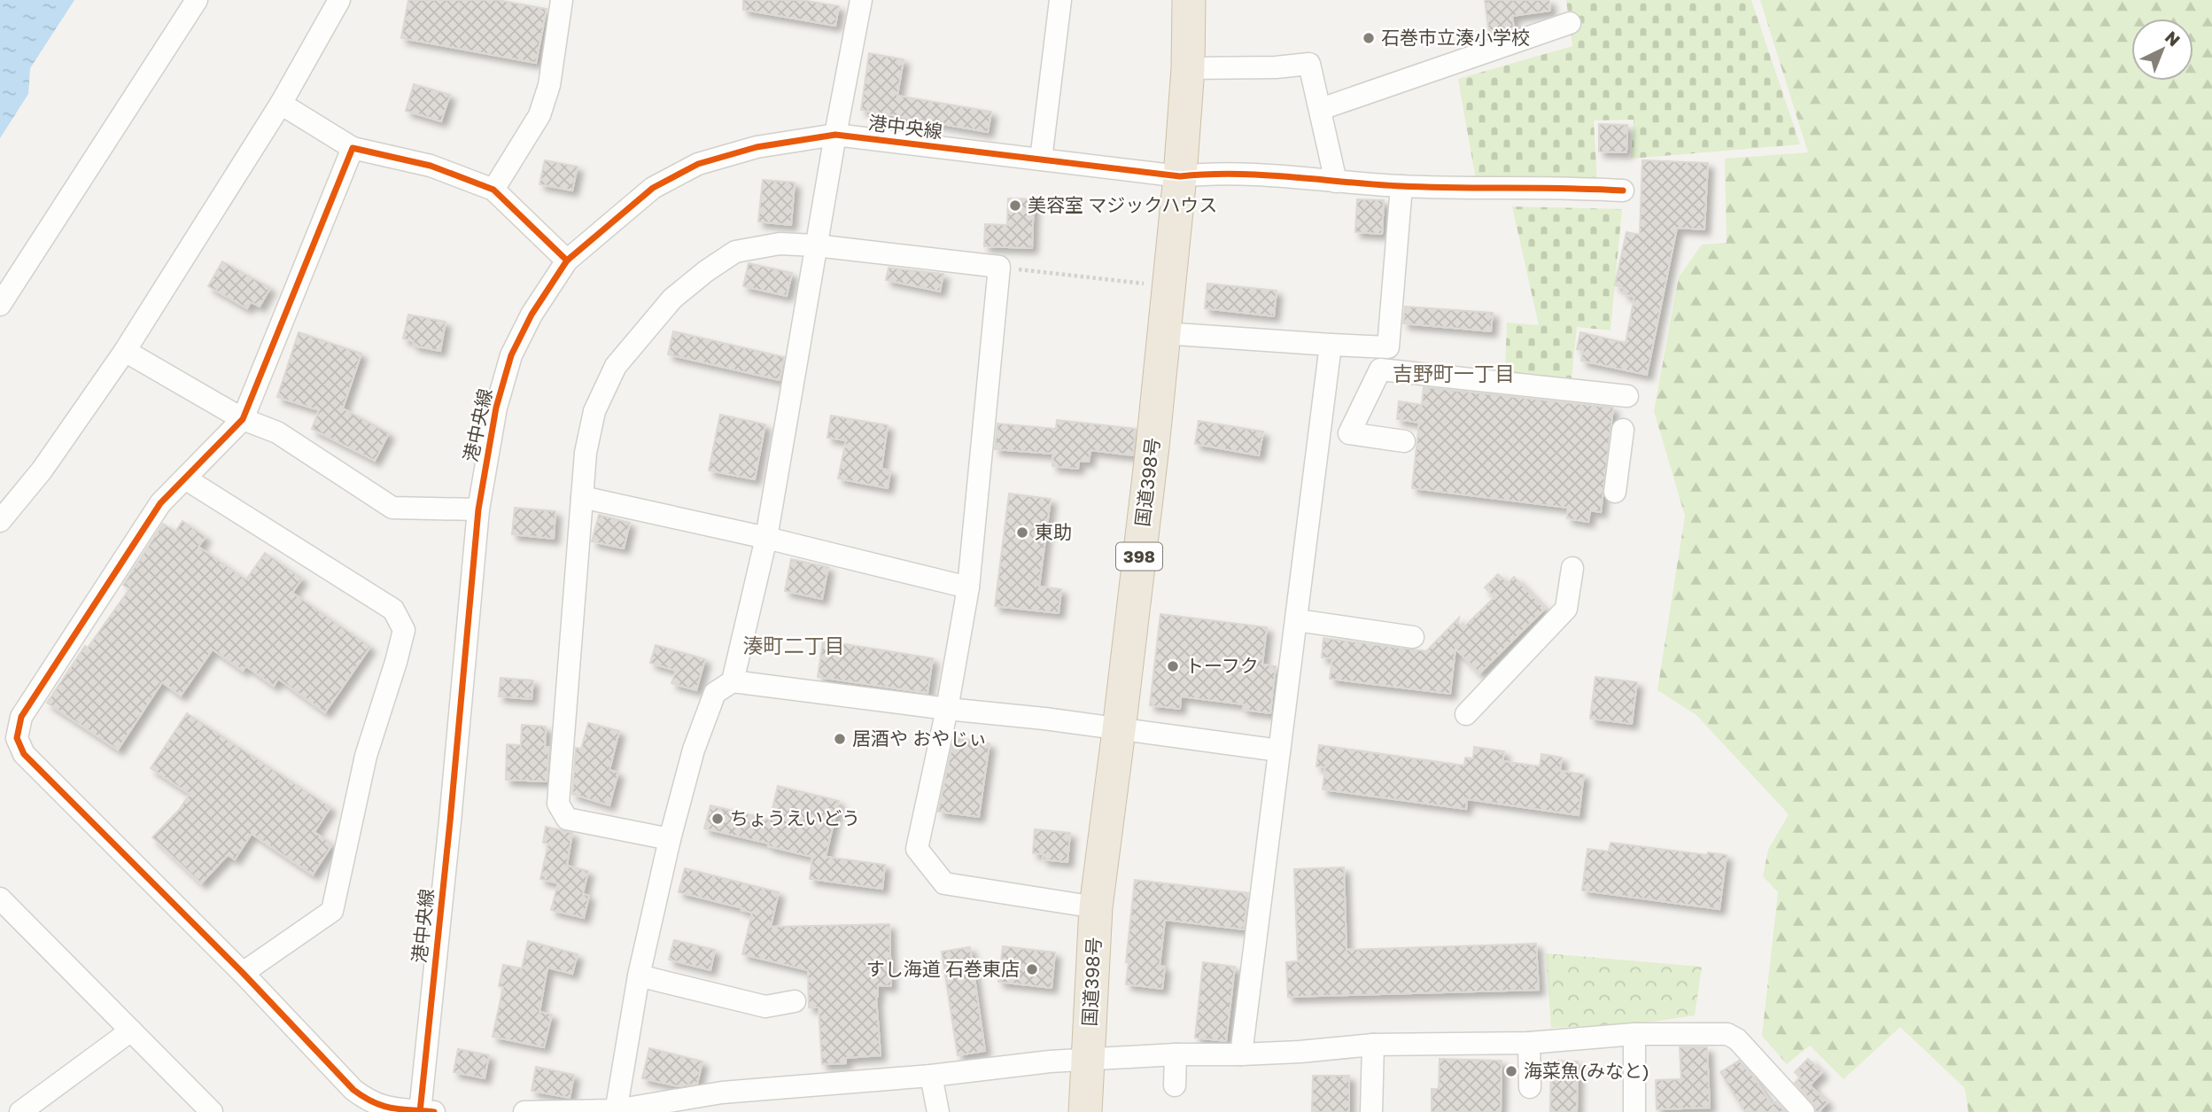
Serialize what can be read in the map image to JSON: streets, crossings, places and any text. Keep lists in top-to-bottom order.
{
  "streets": {
    "highway": ["国道398号", "398"],
    "street": ["港中央線"]
  },
  "crossings": [
    ["港中央線", "国道398号"]
  ],
  "districts": ["吉野町一丁目", "湊町二丁目"],
  "places": [
    "石巻市立湊小学校",
    "美容室 マジックハウス",
    "東助",
    "トーフク",
    "居酒や おやじぃ",
    "ちょうえいどう",
    "すし海道 石巻東店",
    "海菜魚(みなと)"
  ],
  "north": "top right"
}
